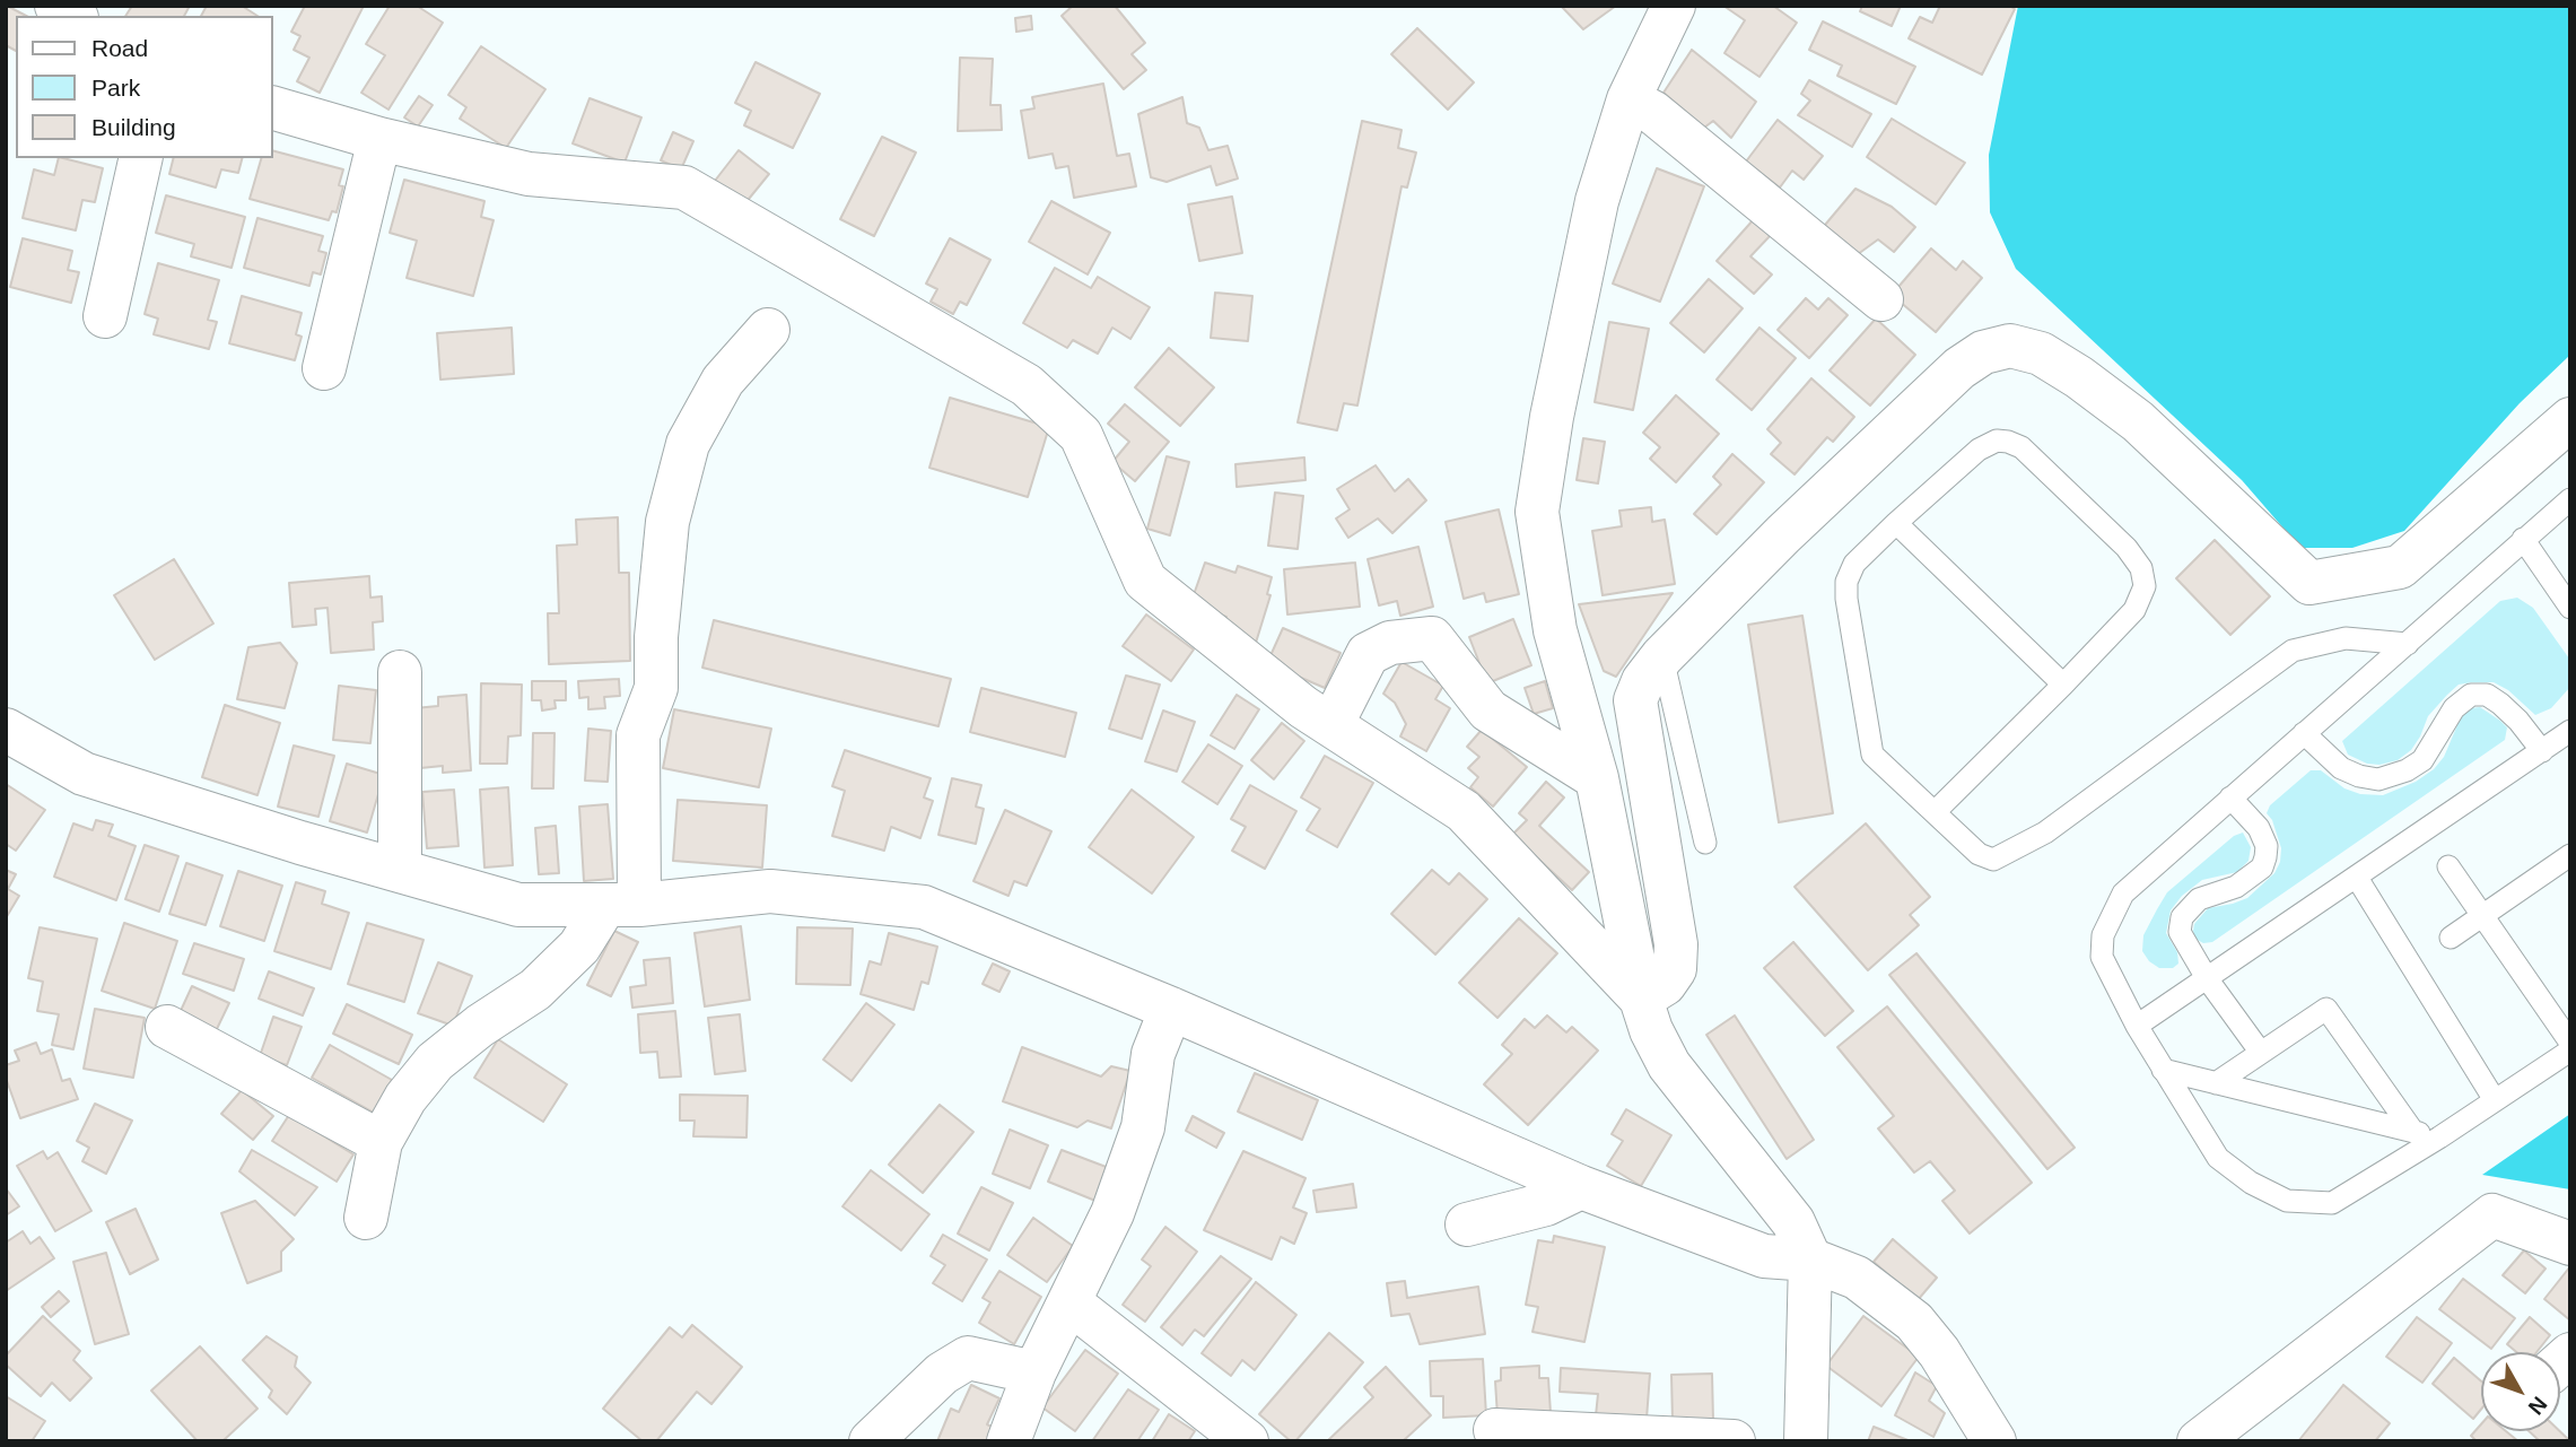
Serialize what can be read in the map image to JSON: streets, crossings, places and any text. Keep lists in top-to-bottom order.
{
  "legend": ["Road", "Park", "Building"],
  "north": "bottom right"
}
